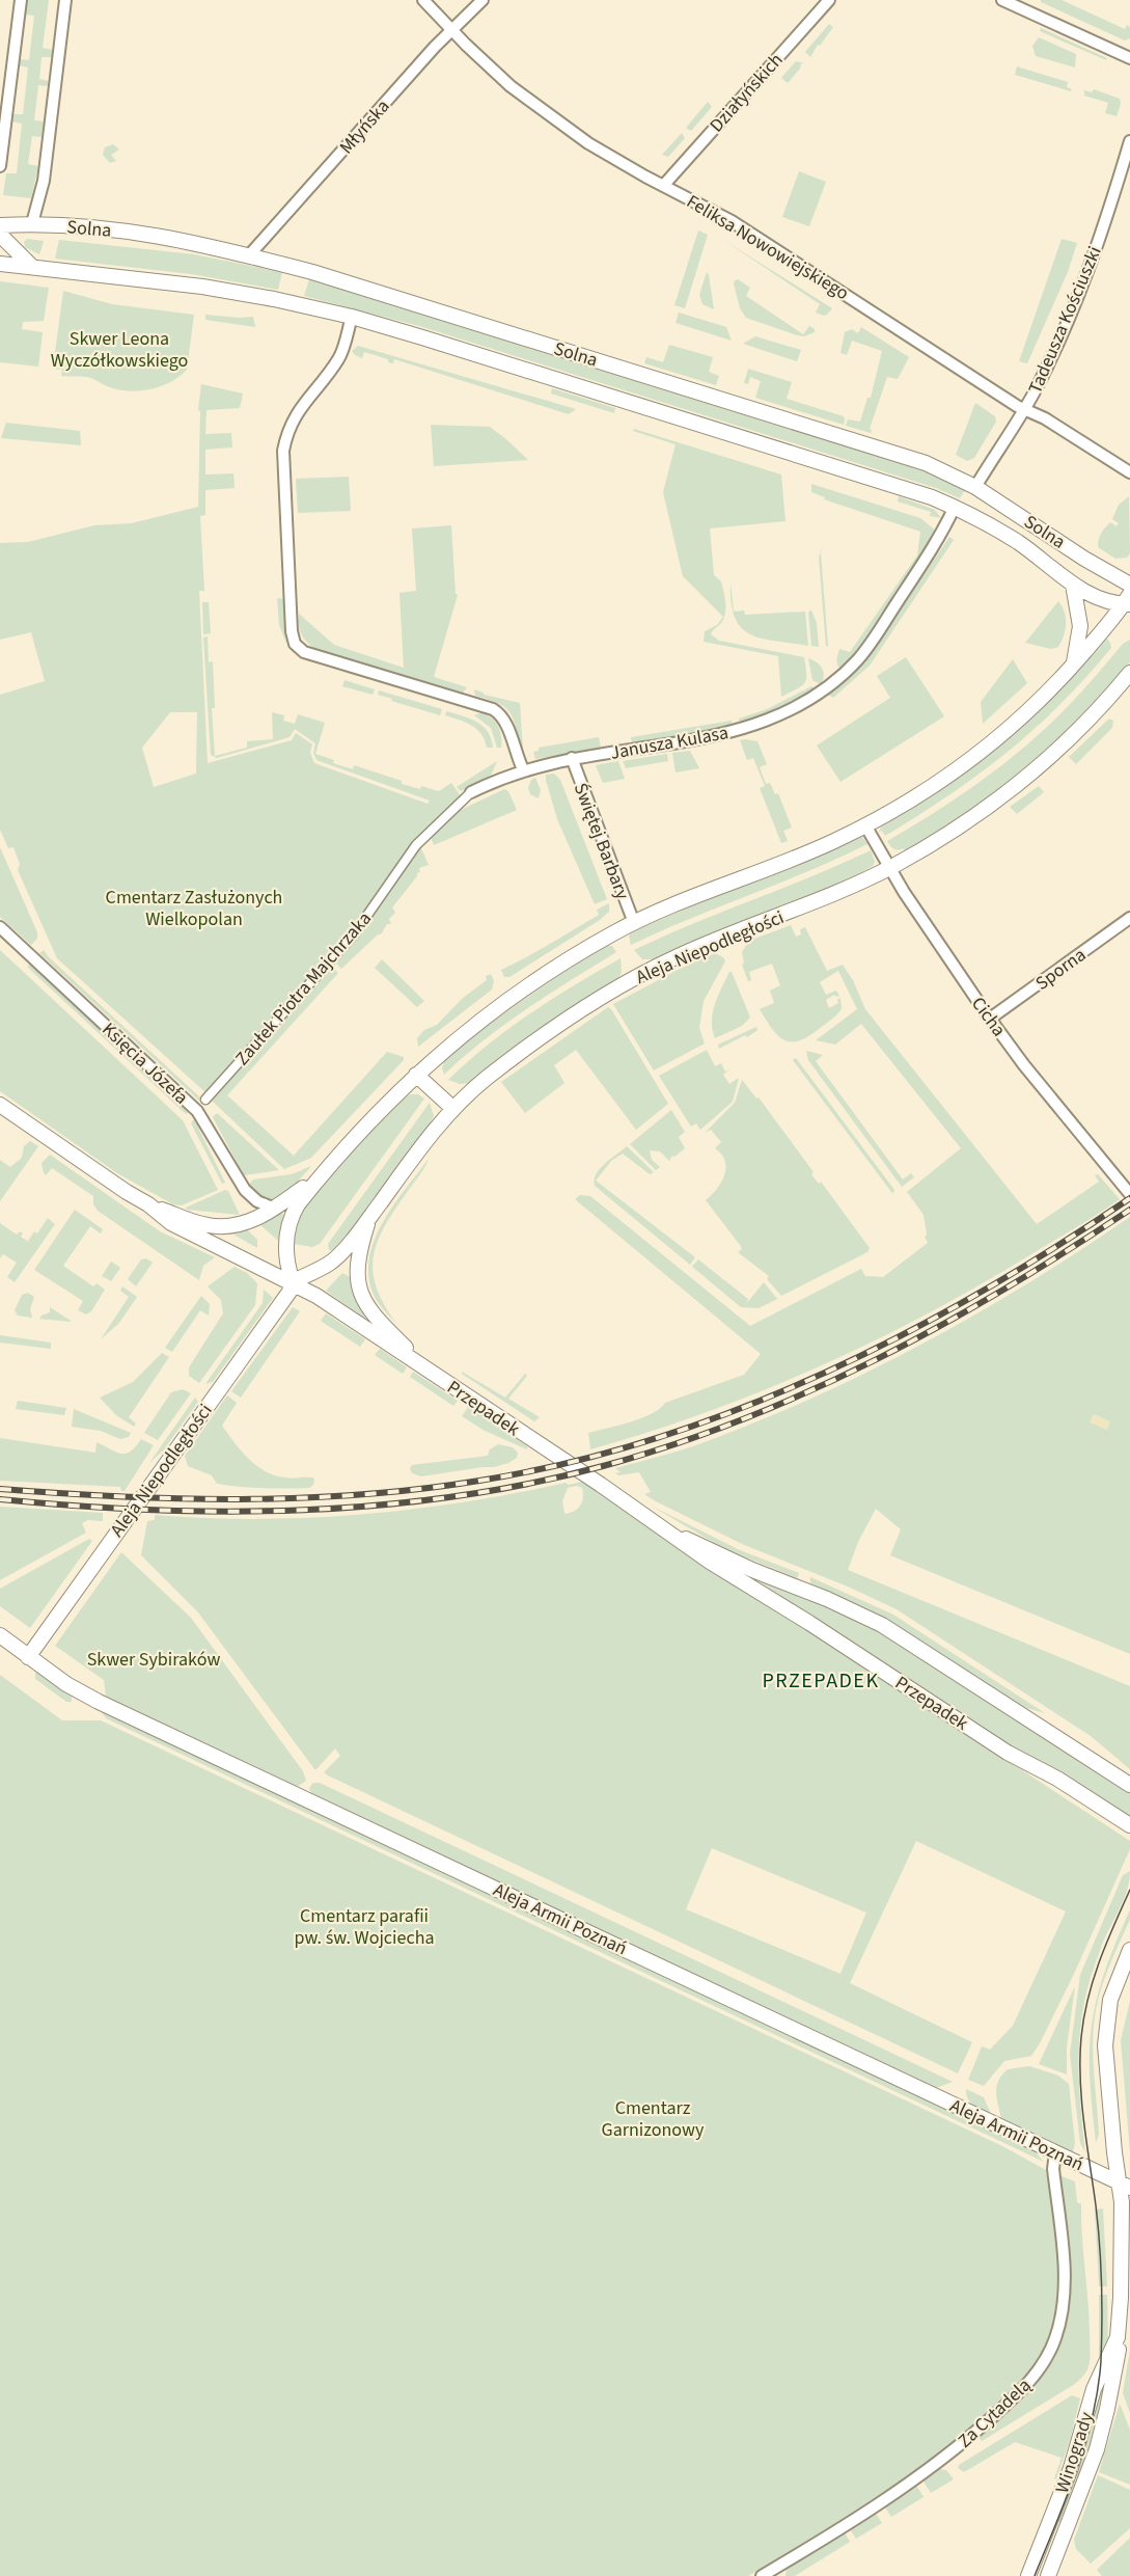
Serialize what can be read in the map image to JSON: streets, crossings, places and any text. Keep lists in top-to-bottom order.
{
  "streets": {
    "street": [
      "Działyńskich",
      "Młyńska",
      "Solna",
      "Feliksa Nowowiejskiego",
      "Tadeusza Kościuszki",
      "Janusza Kulasa",
      "Świętej Barbary",
      "Aleja Niepodległości",
      "Sporna",
      "Zaułek Piotra Majchrzaka",
      "Cicha",
      "Księcia Józefa",
      "Przepadek",
      "Aleja Armii Poznań",
      "Za Cytadelą",
      "Winogrady"
    ]
  },
  "crossings": [
    ["Działyńskich", "Feliksa Nowowiejskiego"],
    ["Młyńska", "Solna"],
    ["Młyńska", "Feliksa Nowowiejskiego"],
    ["Solna", "Tadeusza Kościuszki"],
    ["Solna", "Janusza Kulasa"],
    ["Feliksa Nowowiejskiego", "Tadeusza Kościuszki"],
    ["Janusza Kulasa", "Świętej Barbary"],
    ["Janusza Kulasa", "Zaułek Piotra Majchrzaka"],
    ["Aleja Niepodległości", "Cicha"],
    ["Aleja Niepodległości", "Przepadek"],
    ["Aleja Niepodległości", "Aleja Armii Poznań"],
    ["Sporna", "Cicha"],
    ["Aleja Armii Poznań", "Za Cytadelą"],
    ["Aleja Armii Poznań", "Winogrady"]
  ],
  "districts": ["PRZEPADEK"],
  "parks": [
    "Skwer Leona Wyczółkowskiego",
    "Cmentarz Zasłużonych Wielkopolan",
    "Skwer Sybiraków",
    "Cmentarz parafii pw. św. Wojciecha",
    "Cmentarz Garnizonowy"
  ]
}
